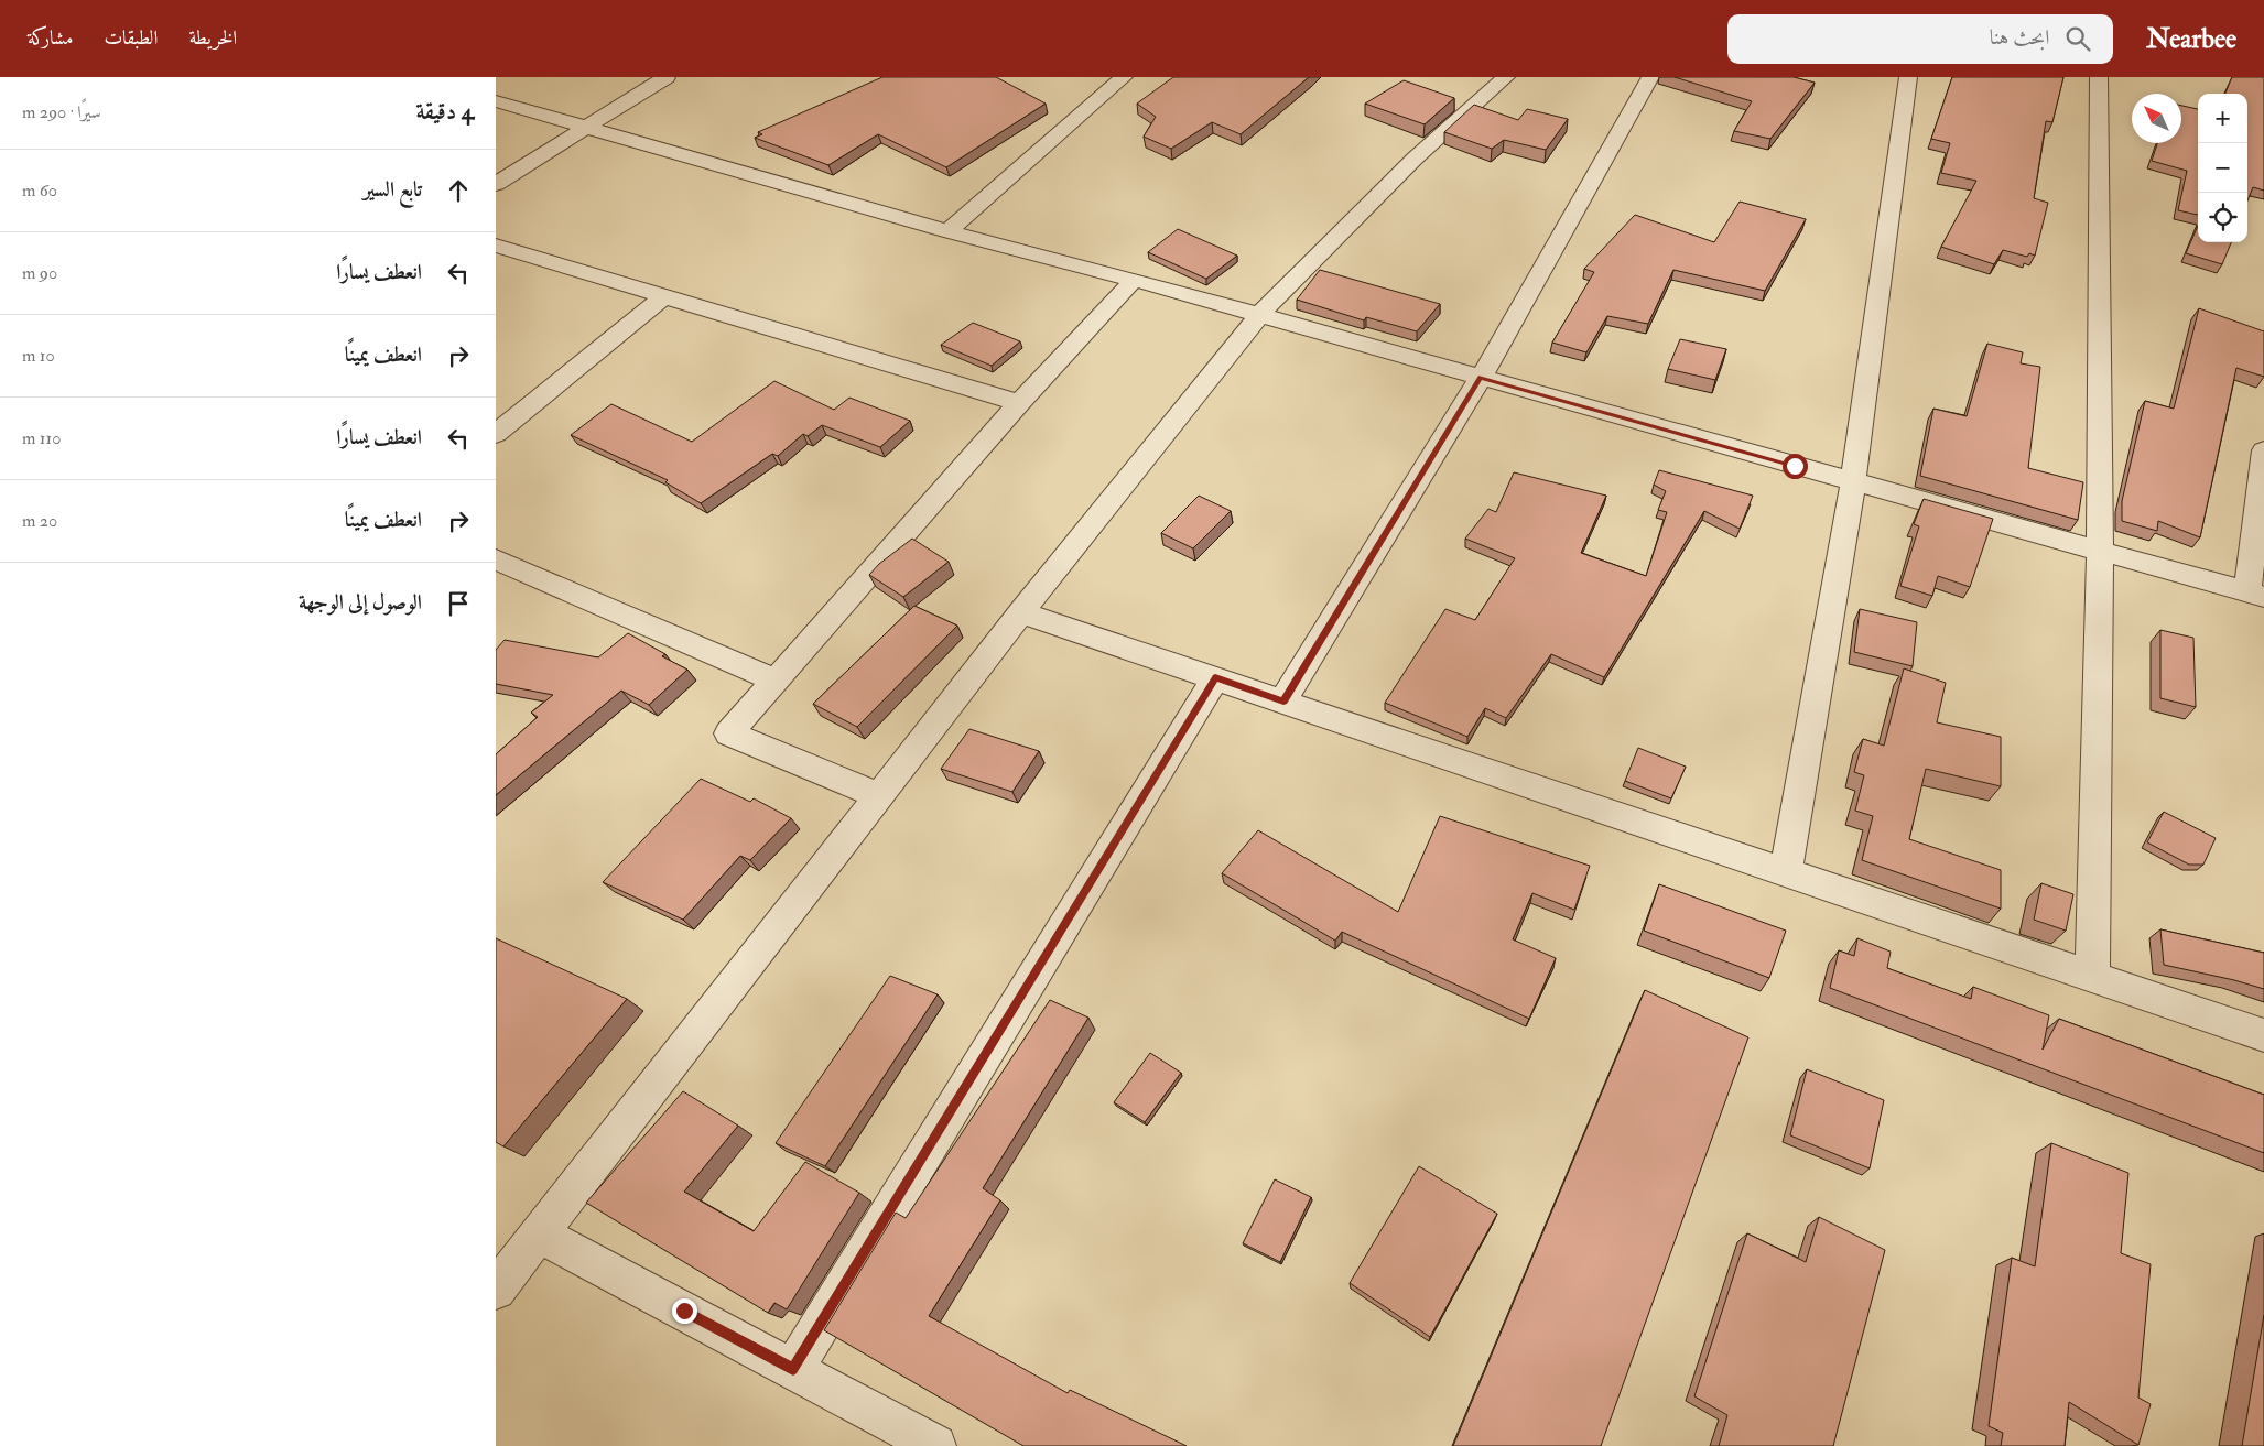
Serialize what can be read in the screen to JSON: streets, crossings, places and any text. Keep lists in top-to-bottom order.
{
  "north": "top left",
  "page": {
    "header": "Nearbee",
    "search": "ابحث هنا",
    "nav": ["الخريطة", "الطبقات", "مشاركة"],
    "heading": ["4 دقيقة", "سيرًا · 290 m"],
    "map_buttons": ["+", "−"],
    "list": [
      ["تابع السير", "60 m"],
      ["انعطف يسارًا", "90 m"],
      ["انعطف يمينًا", "10 m"],
      ["انعطف يسارًا", "110 m"],
      ["انعطف يمينًا", "20 m"],
      "الوصول إلى الوجهة"
    ]
  }
}
